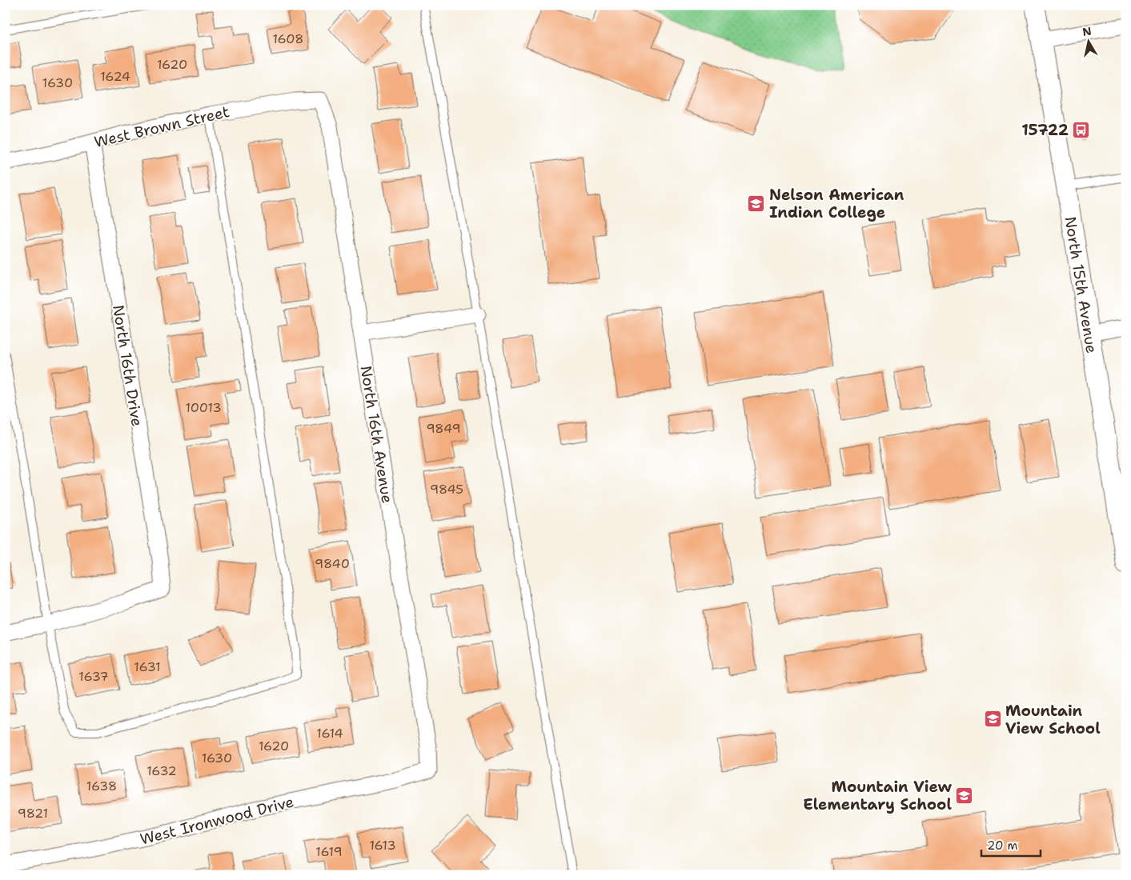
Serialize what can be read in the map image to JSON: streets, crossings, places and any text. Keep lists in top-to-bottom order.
{
  "streets": {
    "street": [
      "West Brown Street",
      "North 15th Avenue",
      "North 16th Drive",
      "North 16th Avenue",
      "West Ironwood Drive"
    ]
  },
  "crossings": [
    ["West Brown Street", "North 16th Drive"],
    ["West Brown Street", "North 16th Avenue"],
    ["North 16th Avenue", "West Ironwood Drive"]
  ],
  "places": {
    "bus stop": ["15722"],
    "school or university": ["Nelson American Indian College", "Mountain View School", "Mountain View Elementary School"]
  },
  "house_numbers": [
    "1608",
    "1620",
    "1624",
    "1630",
    "10013",
    "9849",
    "9845",
    "9840",
    "1631",
    "1637",
    "1614",
    "1620",
    "1630",
    "1632",
    "1638",
    "9821",
    "1613",
    "1619"
  ],
  "scale_bar": "20 m",
  "north": "top"
}
